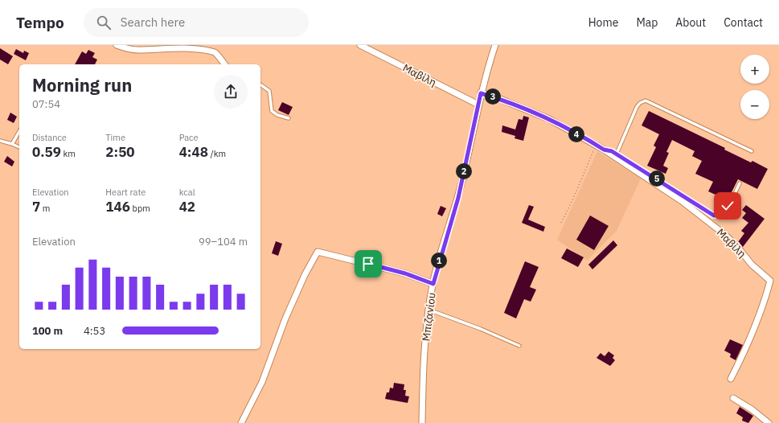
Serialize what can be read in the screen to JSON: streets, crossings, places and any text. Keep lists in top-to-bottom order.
{
  "streets": {
    "street": ["Μαβίλη", "Μπιζανίου"]
  },
  "crossings": [
    ["Μαβίλη", "Μπιζανίου"]
  ],
  "page": {
    "header": "Tempo",
    "search": "Search here",
    "nav": [
      "Home",
      "Map",
      "About",
      "Contact"
    ],
    "map_buttons": ["+", "−"],
    "heading": ["Morning run", "07:54"],
    "pins": [
      "3",
      "4",
      "2",
      "5",
      "1"
    ],
    "stats": [
      ["Distance", "0.59 km"],
      ["Time", "2:50"],
      ["Pace", "4:48 /km"],
      ["Elevation", "7 m"],
      ["Heart rate", "146 bpm"],
      ["kcal", "42"]
    ],
    "chart": ["Elevation", "99–104 m"],
    "list": [
      {
        "name": "100 m",
        "note": "4:53"
      }
    ]
  }
}
